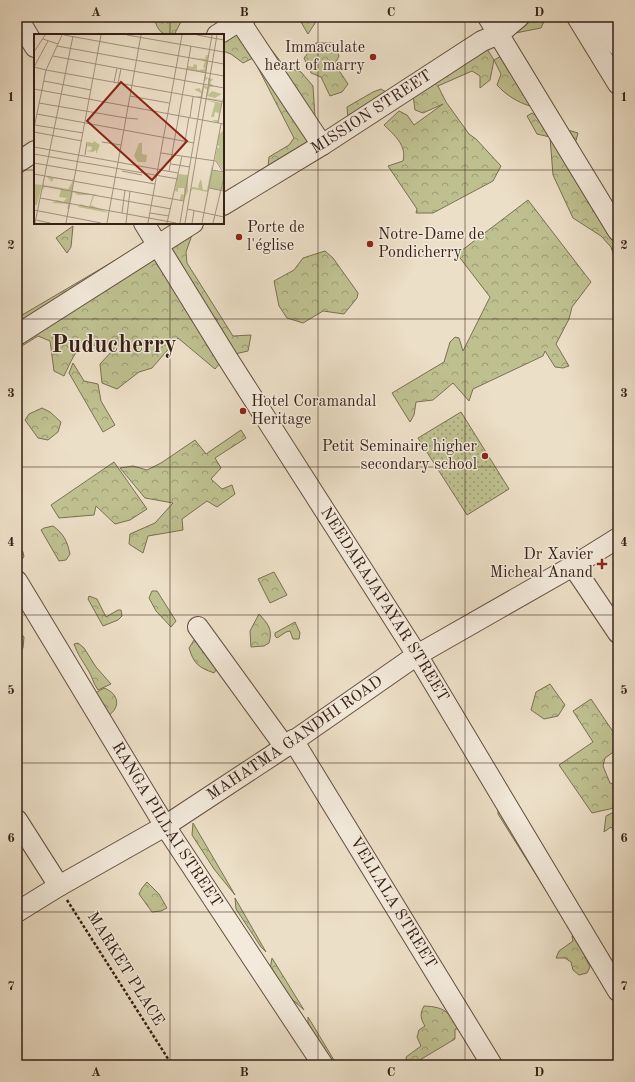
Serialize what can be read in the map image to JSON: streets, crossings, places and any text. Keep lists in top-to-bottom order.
{
  "streets": {
    "street": [
      "MISSION STREET",
      "NEEDARAJAPAYAR STREET",
      "MAHATMA GANDHI ROAD",
      "RANGA PILLAI STREET",
      "VELLALA STREET"
    ],
    "path": ["MARKET PLACE"]
  },
  "crossings": [
    ["NEEDARAJAPAYAR STREET", "MAHATMA GANDHI ROAD"],
    ["MAHATMA GANDHI ROAD", "RANGA PILLAI STREET"],
    ["MAHATMA GANDHI ROAD", "VELLALA STREET"],
    ["MAHATMA GANDHI ROAD", "MARKET PLACE"]
  ],
  "districts": ["Puducherry"],
  "places": {
    "other": [
      "Immaculate heart of marry",
      "Porte de l'église",
      "Notre-Dame de Pondicherry",
      "Hotel Coramandal Heritage",
      "Petit Seminaire higher secondary school"
    ],
    "health": ["Dr Xavier Micheal Anand"]
  },
  "grid": {
    "columns": [
      "A",
      "B",
      "C",
      "D"
    ],
    "rows": [
      "1",
      "2",
      "3",
      "4",
      "5",
      "6",
      "7"
    ]
  }
}
